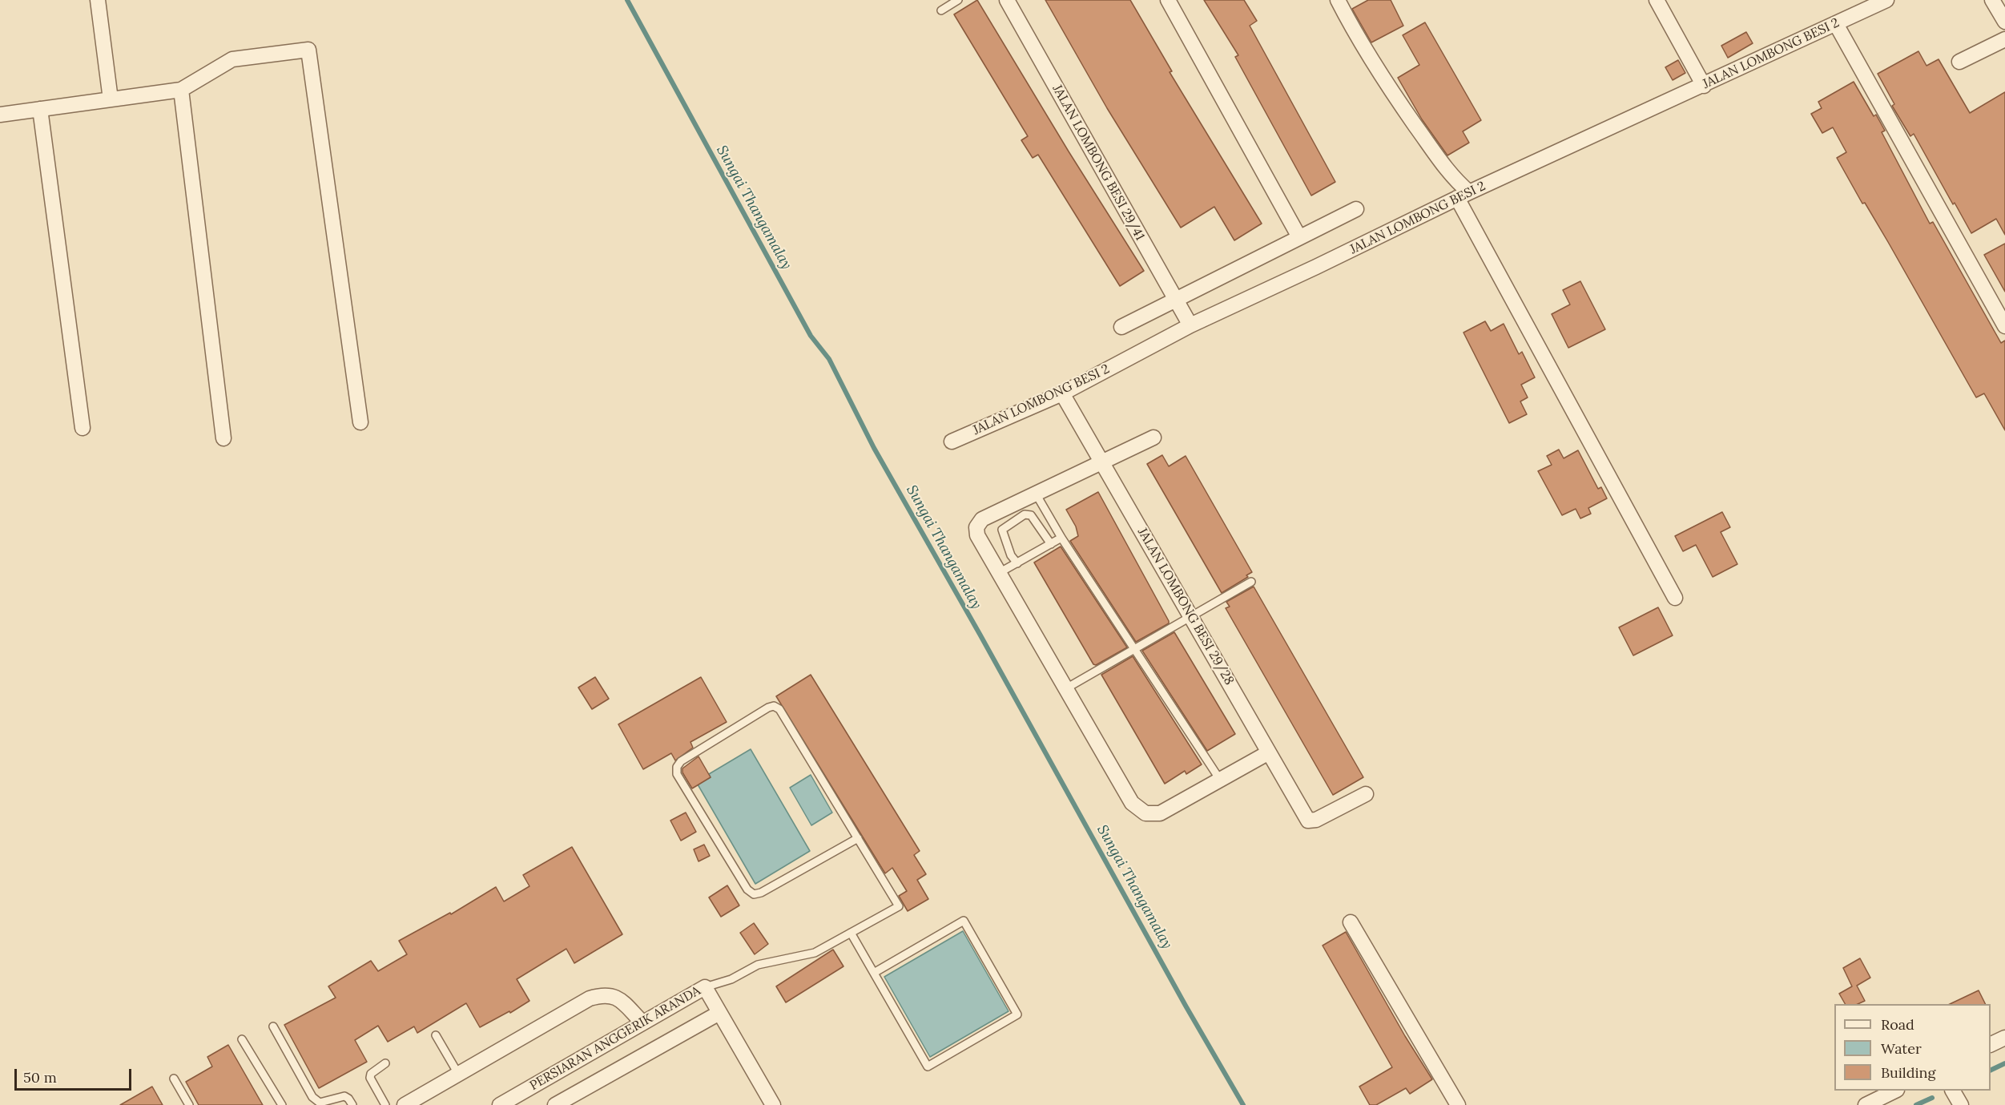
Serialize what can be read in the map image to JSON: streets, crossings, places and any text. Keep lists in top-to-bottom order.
{
  "streets": {
    "street": [
      "JALAN LOMBONG BESI 2",
      "JALAN LOMBONG BESI 29/41",
      "JALAN LOMBONG BESI 29/28",
      "PERSIARAN ANGGERIK ARANDA"
    ]
  },
  "crossings": [
    ["JALAN LOMBONG BESI 2", "JALAN LOMBONG BESI 29/41"],
    ["JALAN LOMBONG BESI 2", "JALAN LOMBONG BESI 29/28"]
  ],
  "water": ["Sungai Thangamalay"],
  "legend": ["Road", "Water", "Building"],
  "scale_bar": "50 m"
}
